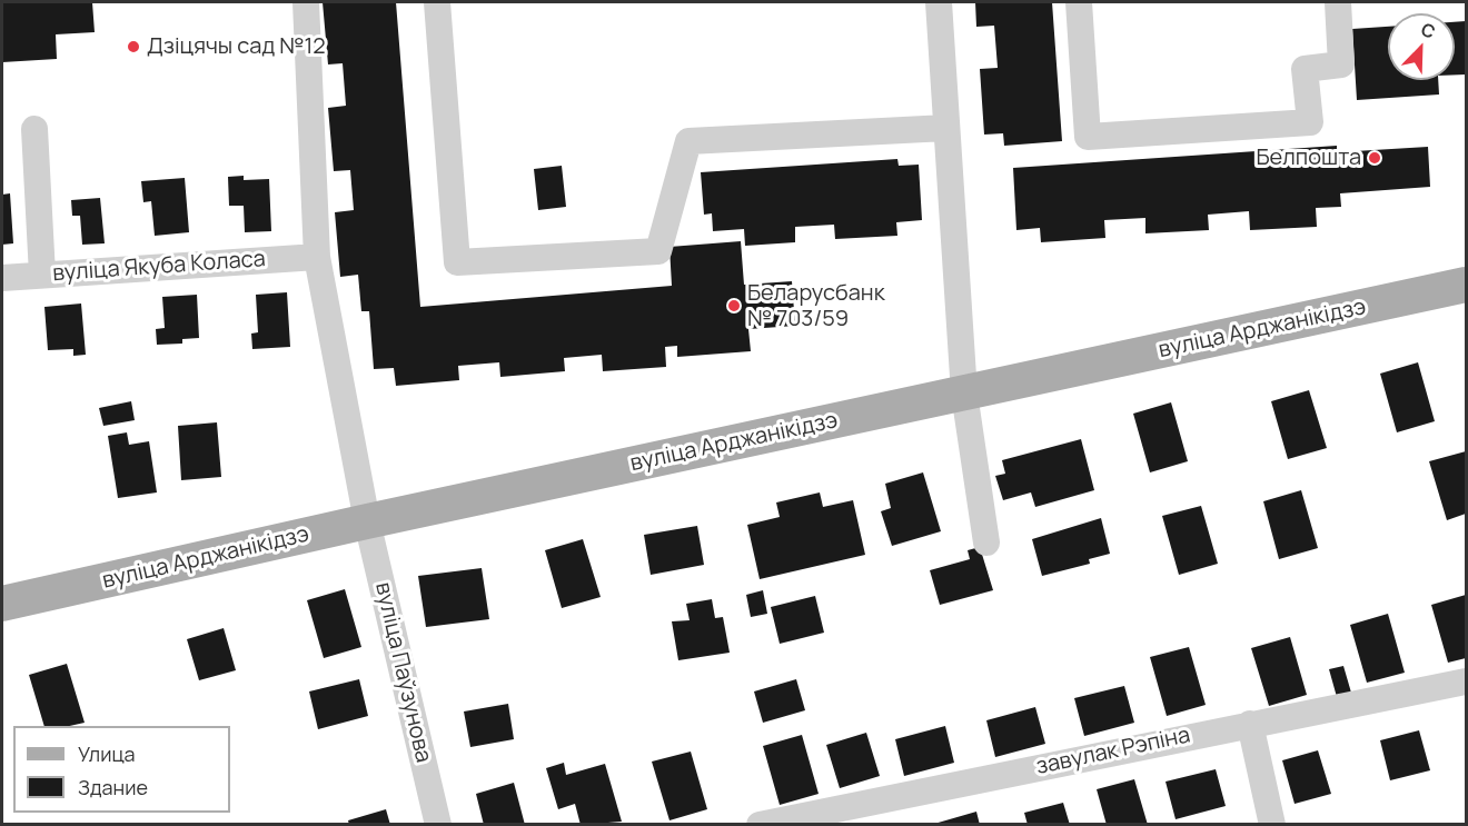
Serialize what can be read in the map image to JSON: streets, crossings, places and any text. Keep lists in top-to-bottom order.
{
  "streets": {
    "main road": ["вуліца Арджанікідзэ"],
    "street": ["вуліца Якуба Коласа", "вуліца Паўзунова", "завулак Рэпіна"]
  },
  "crossings": [
    ["вуліца Якуба Коласа", "вуліца Паўзунова"],
    ["вуліца Арджанікідзэ", "вуліца Паўзунова"]
  ],
  "places": ["Дзіцячы сад №12", "Белпошта", "Беларусбанк № 703/59"],
  "legend": ["Улица", "Здание"],
  "north": "top right"
}
